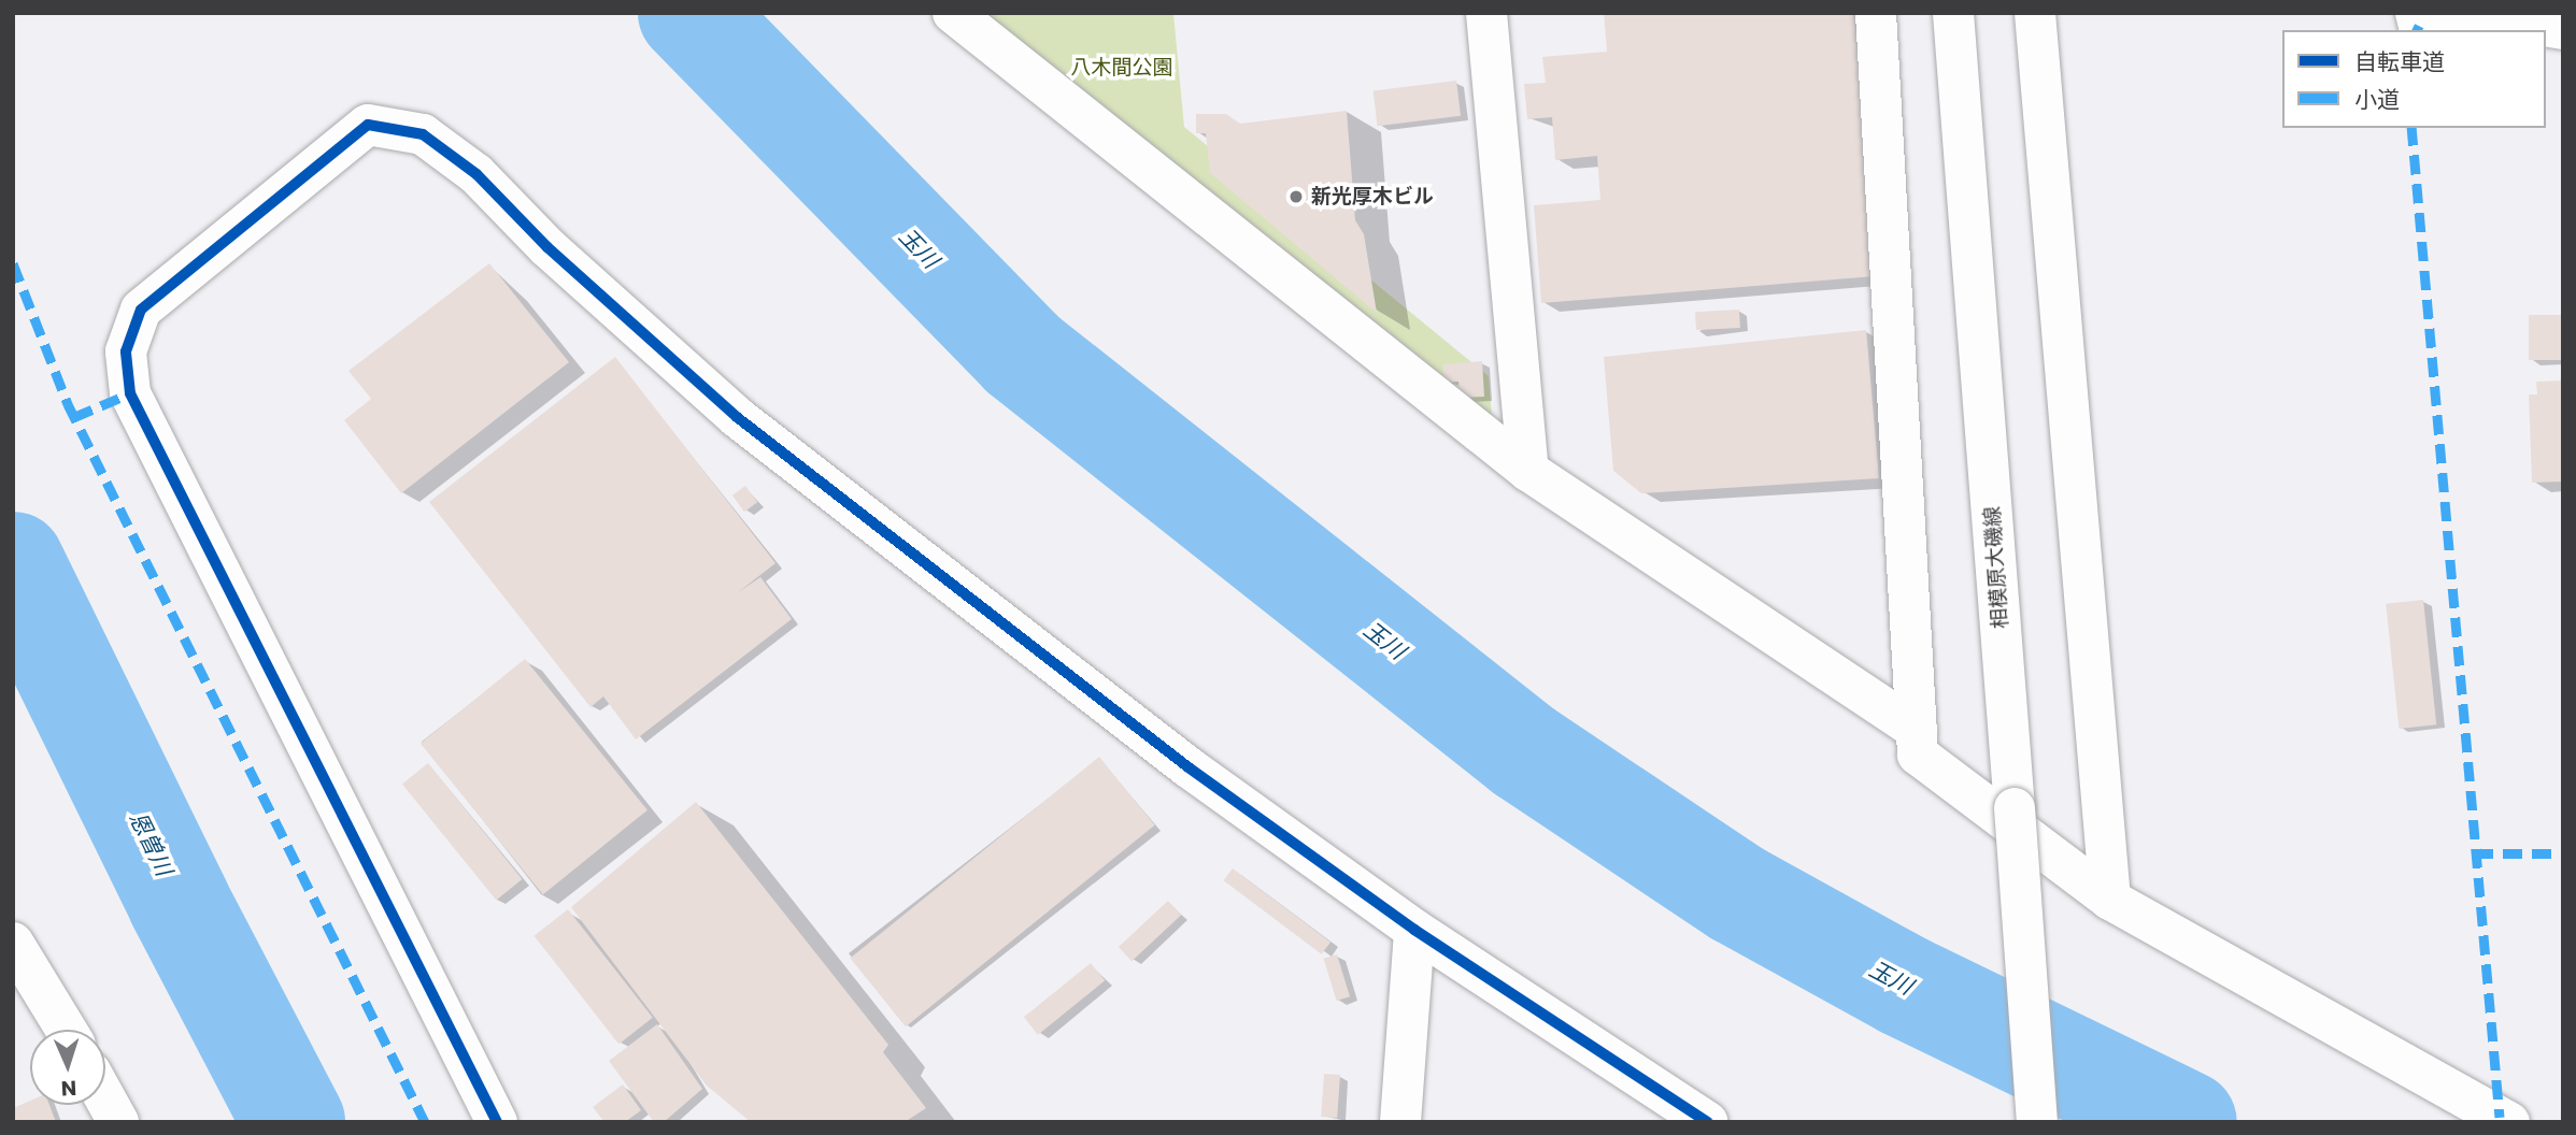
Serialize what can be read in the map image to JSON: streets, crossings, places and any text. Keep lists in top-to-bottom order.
{
  "streets": {
    "street": ["相模原大磯線"]
  },
  "water": ["玉川", "恩曽川"],
  "parks": ["八木間公園"],
  "places": ["新光厚木ビル"],
  "legend": ["自転車道", "小道"],
  "north": "bottom"
}
